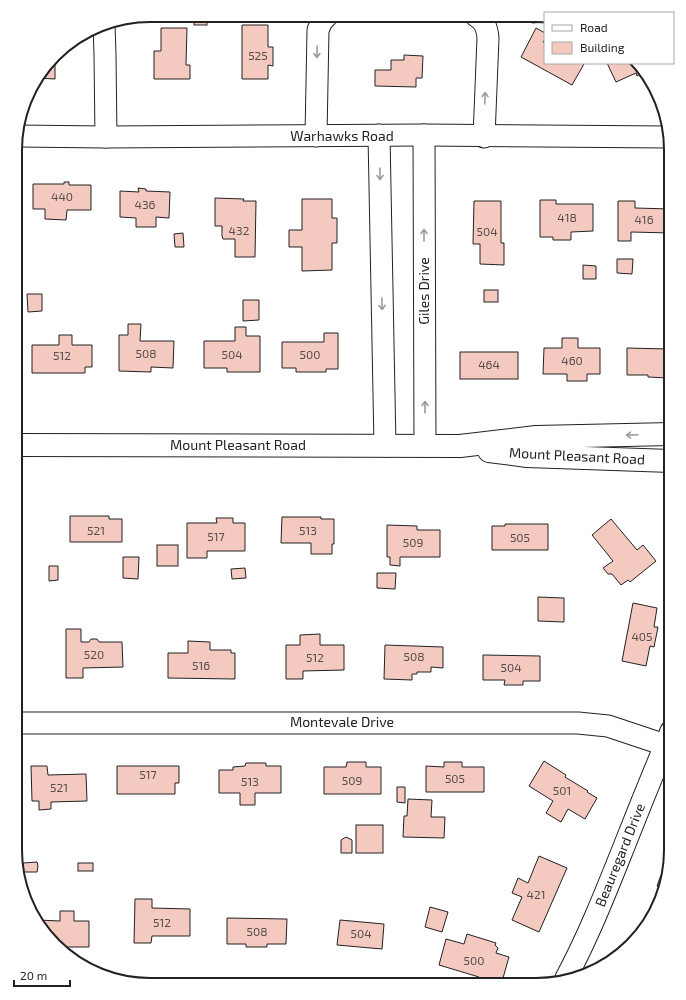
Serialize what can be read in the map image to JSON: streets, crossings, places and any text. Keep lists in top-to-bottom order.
{
  "streets": {
    "highway": ["Mount Pleasant Road"],
    "street": [
      "Warhawks Road",
      "Giles Drive",
      "Montevale Drive",
      "Beauregard Drive"
    ]
  },
  "crossings": [
    ["Warhawks Road", "Giles Drive"],
    ["Giles Drive", "Mount Pleasant Road"]
  ],
  "house_numbers": [
    "525",
    "440",
    "436",
    "418",
    "416",
    "432",
    "504",
    "508",
    "504",
    "500",
    "512",
    "460",
    "464",
    "521",
    "513",
    "517",
    "505",
    "509",
    "405",
    "520",
    "508",
    "512",
    "516",
    "504",
    "517",
    "505",
    "509",
    "513",
    "521",
    "501",
    "421",
    "512",
    "508",
    "504",
    "500"
  ],
  "legend": ["Road", "Building"],
  "scale_bar": "20 m"
}
